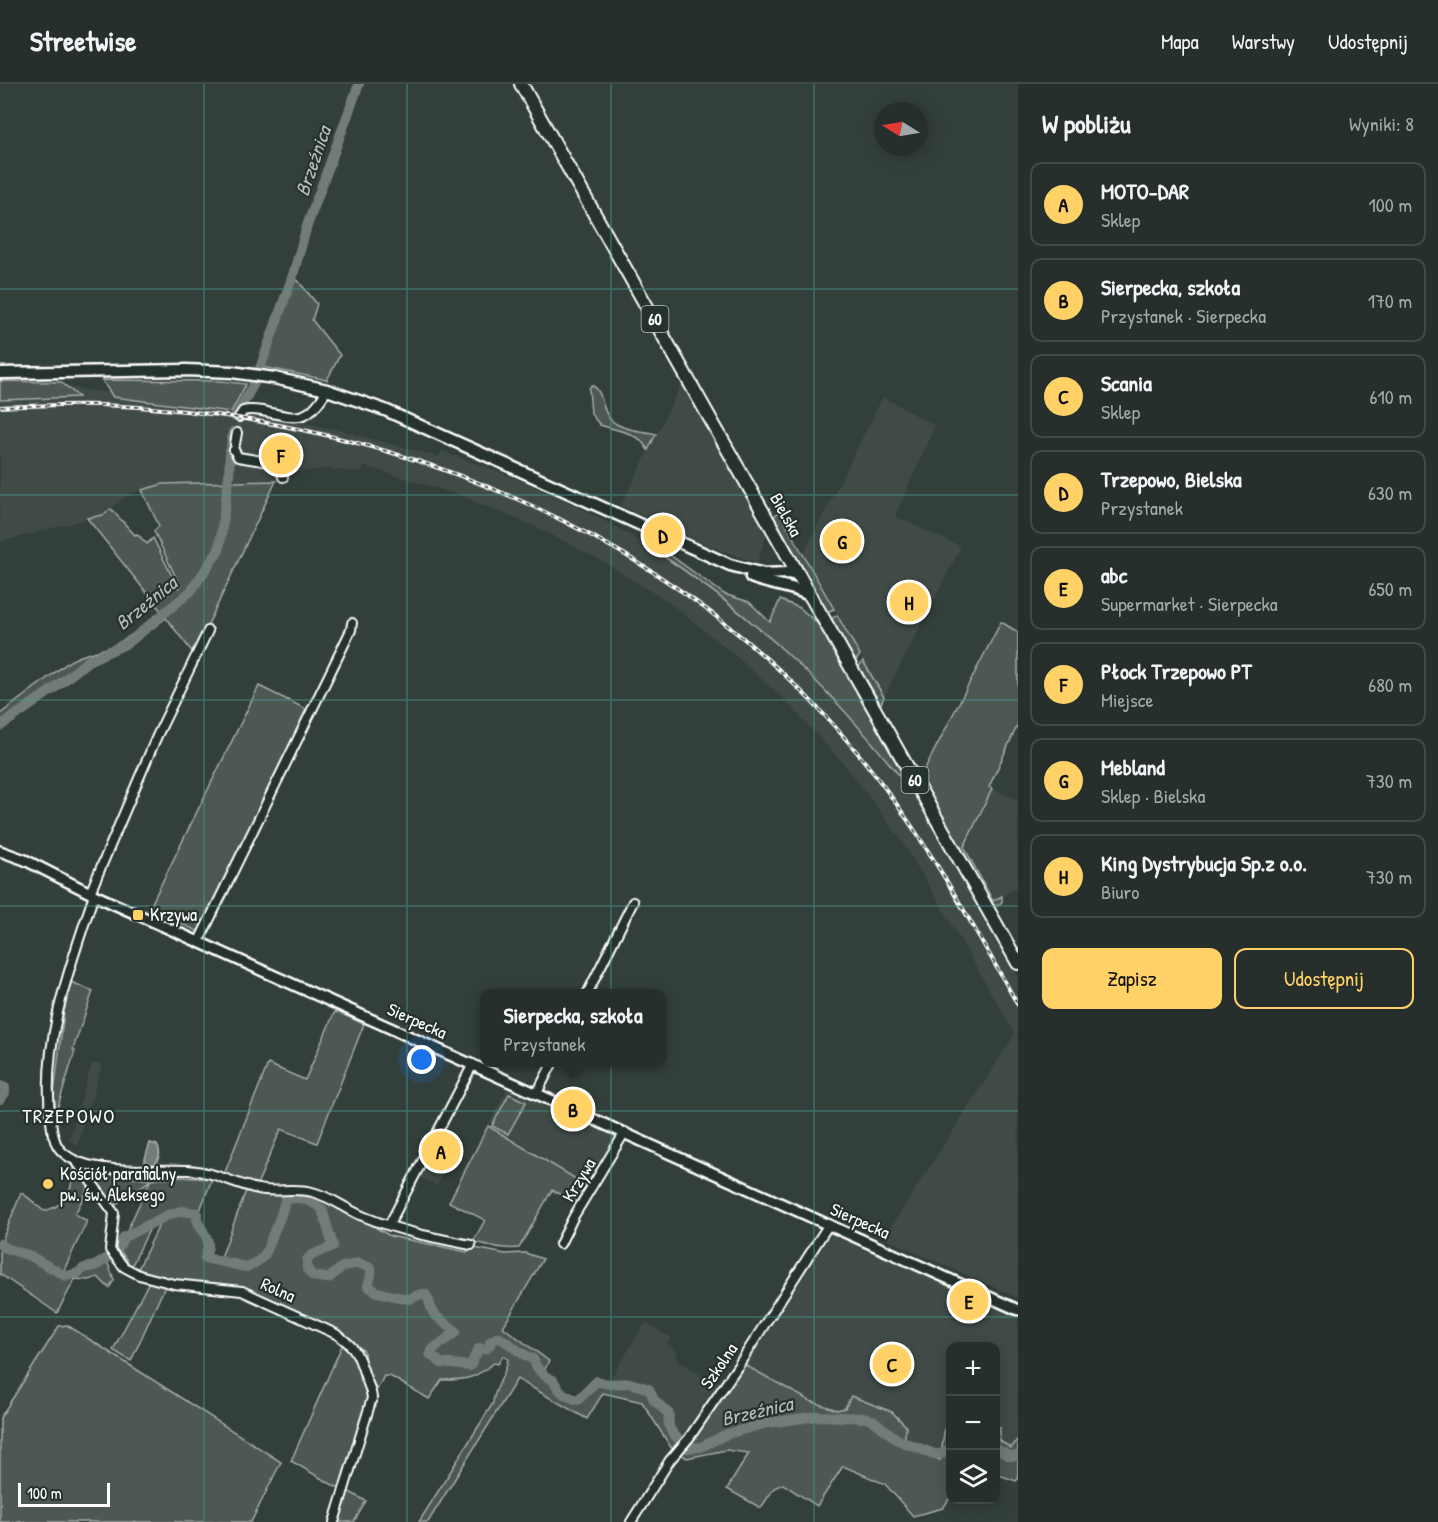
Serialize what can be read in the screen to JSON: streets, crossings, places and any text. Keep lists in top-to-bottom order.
{
  "streets": {
    "main road": ["60", "Bielska"],
    "street": [
      "Sierpecka",
      "Krzywa",
      "Rolna",
      "Szkolna"
    ]
  },
  "crossings": [
    ["Sierpecka", "Krzywa"],
    ["Sierpecka", "Szkolna"]
  ],
  "districts": ["TRZEPOWO"],
  "water": ["Brzeźnica"],
  "places": {
    "transit": ["Krzywa"],
    "other": ["Kościół parafialny pw. św. Aleksego"]
  },
  "scale_bar": "100 m",
  "north": "left",
  "page": {
    "header": "Streetwise",
    "nav": ["Mapa", "Warstwy", "Udostępnij"],
    "heading": ["W pobliżu", "Wyniki: 8"],
    "list": [
      {
        "mark": "A",
        "name": "MOTO-DAR",
        "note": "Sklep",
        "value": "100 m"
      },
      {
        "mark": "B",
        "name": "Sierpecka, szkoła",
        "note": "Przystanek · Sierpecka",
        "value": "170 m"
      },
      {
        "mark": "C",
        "name": "Scania",
        "note": "Sklep",
        "value": "610 m"
      },
      {
        "mark": "D",
        "name": "Trzepowo, Bielska",
        "note": "Przystanek",
        "value": "630 m"
      },
      {
        "mark": "E",
        "name": "abc",
        "note": "Supermarket · Sierpecka",
        "value": "650 m"
      },
      {
        "mark": "F",
        "name": "Płock Trzepowo PT",
        "note": "Miejsce",
        "value": "680 m"
      },
      {
        "mark": "G",
        "name": "Mebland",
        "note": "Sklep · Bielska",
        "value": "730 m"
      },
      {
        "mark": "H",
        "name": "King Dystrybucja Sp.z o.o.",
        "note": "Biuro",
        "value": "730 m"
      }
    ],
    "pins": [
      "F",
      "D",
      "G",
      "H",
      "B",
      "A",
      "E",
      "C"
    ],
    "buttons": ["Zapisz", "Udostępnij"],
    "popup": ["Sierpecka, szkoła", "Przystanek"],
    "map_buttons": ["+", "−"],
    "scale": "100 m"
  }
}
